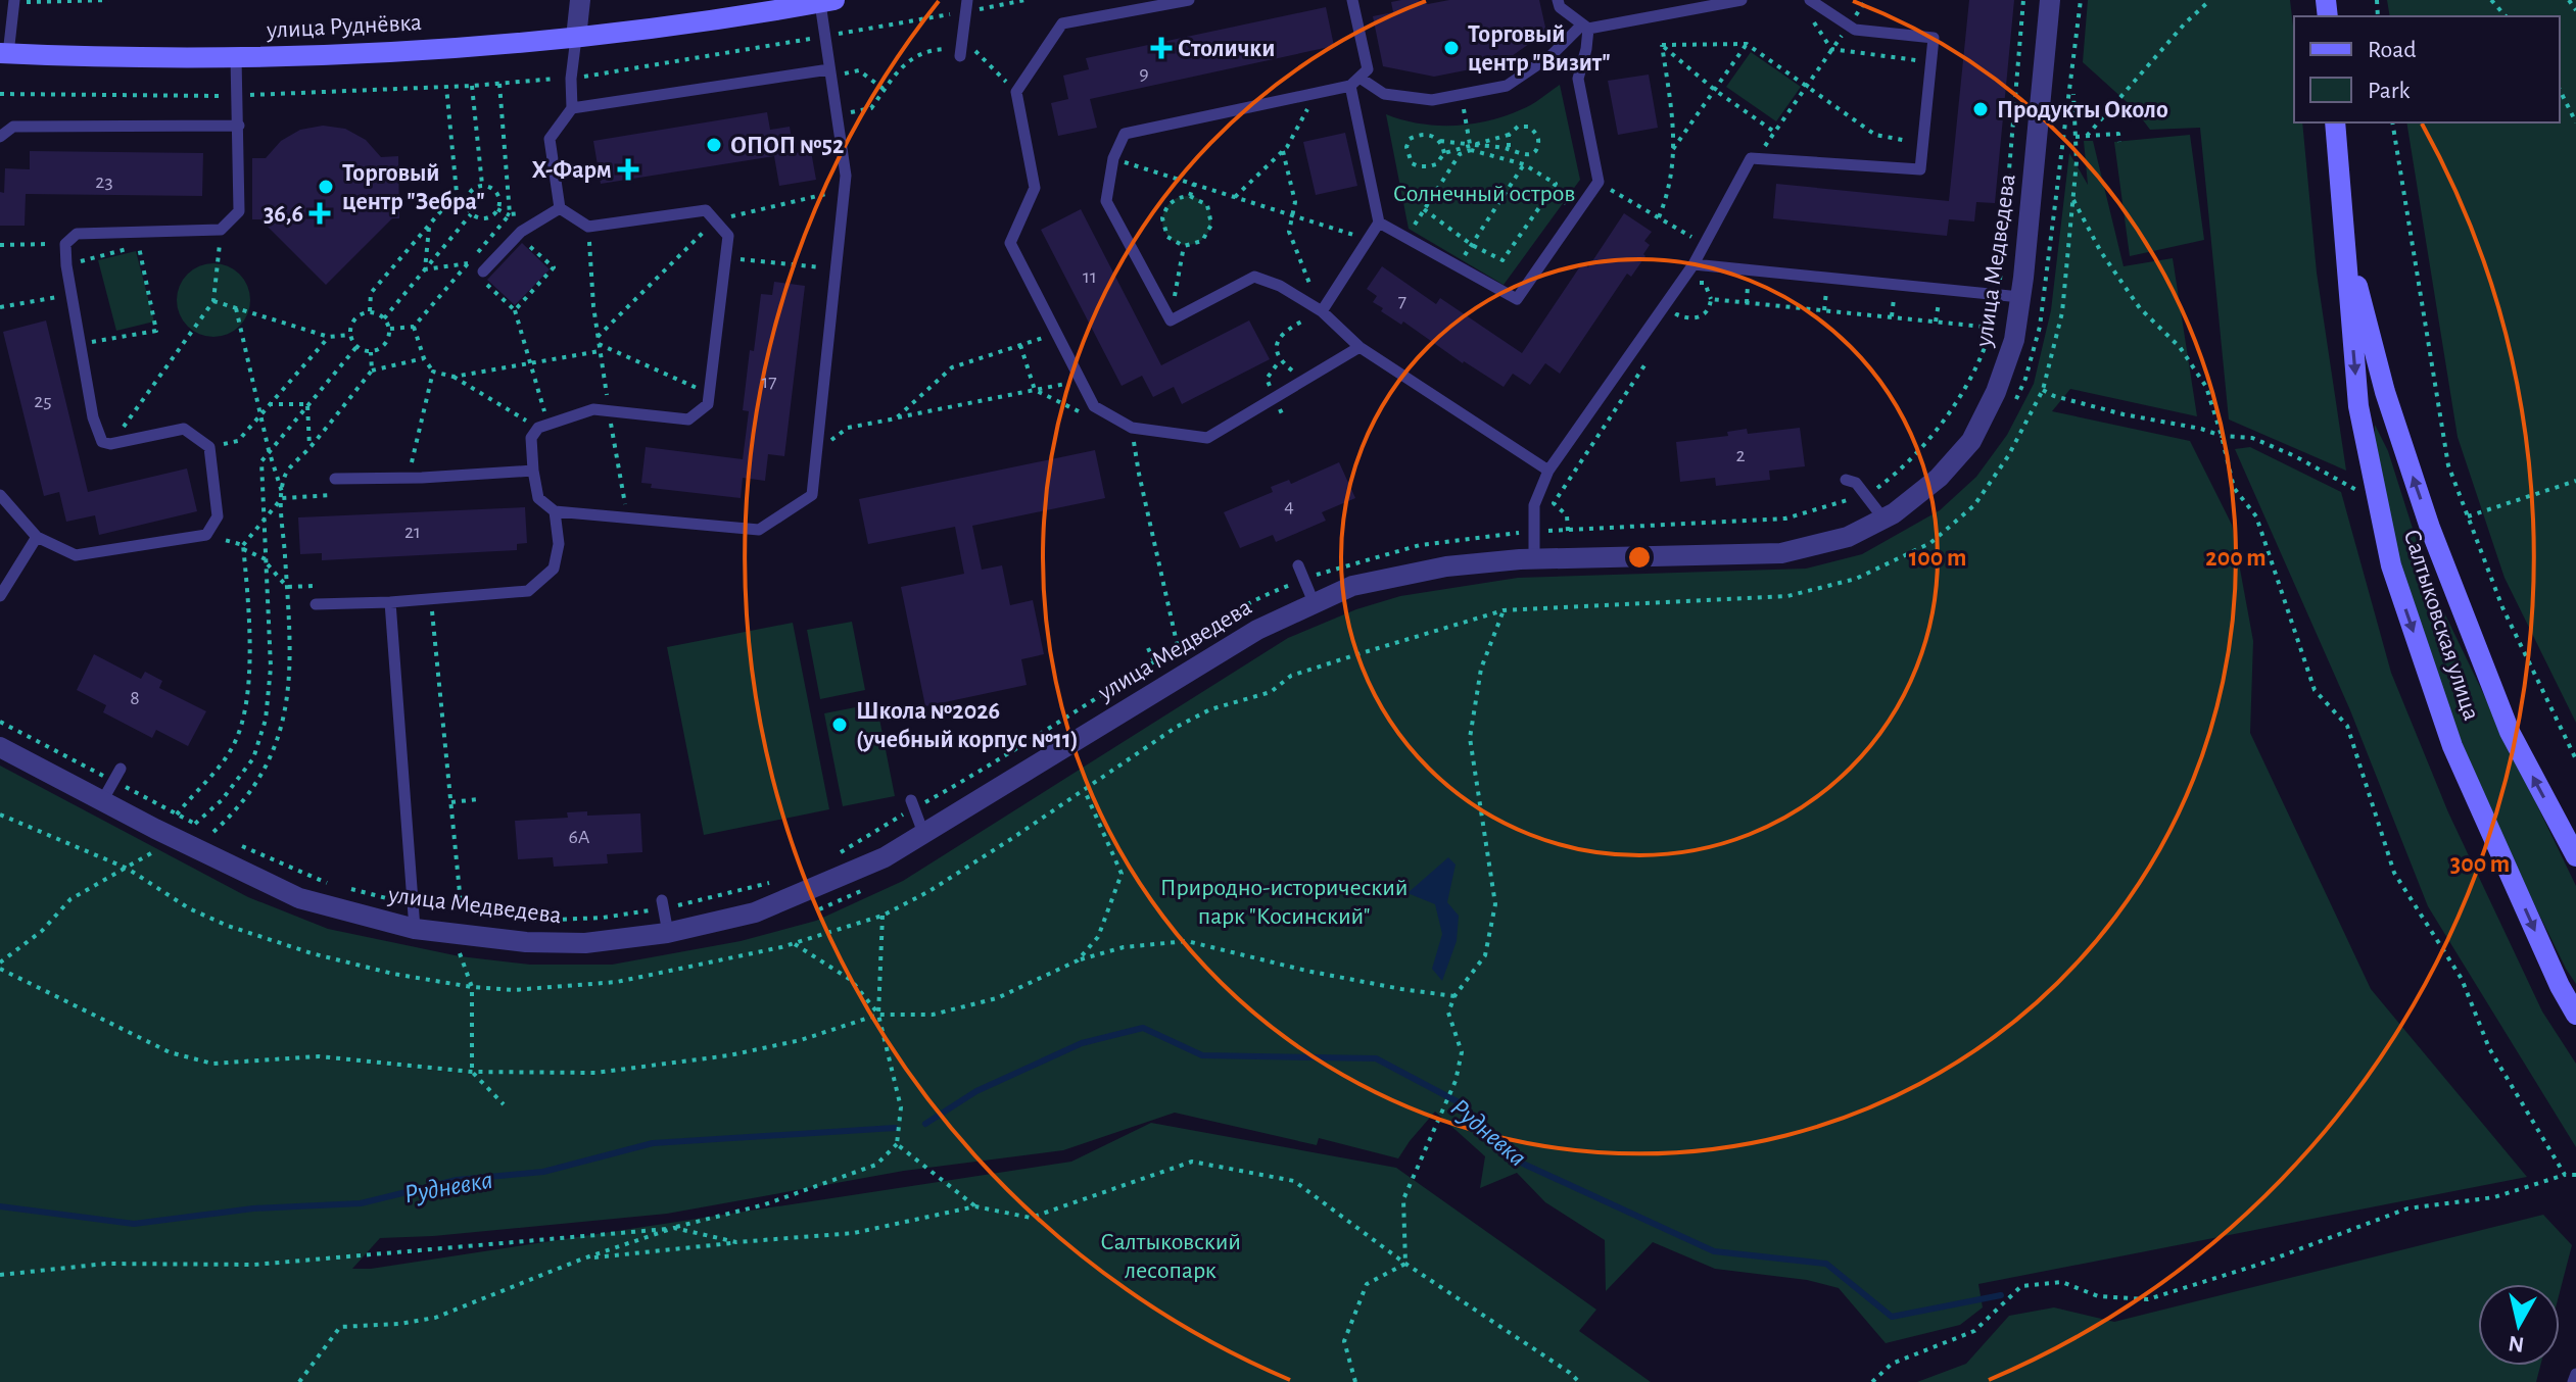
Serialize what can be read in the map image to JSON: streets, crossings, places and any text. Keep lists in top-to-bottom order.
{
  "streets": {
    "main road": ["улица Руднёвка", "Салтыковская улица"],
    "street": ["улица Медведева"]
  },
  "water": ["Рудневка"],
  "parks": ["Солнечный остров", "Природно-исторический парк \"Косинский\"", "Салтыковский лесопарк"],
  "places": {
    "health": ["Столички", "X-Фарм", "36,6"],
    "other": [
      "Торговый центр \"Визит\"",
      "Продукты Около",
      "ОПОП №52",
      "Торговый центр \"Зебра\"",
      "Школа №2026 (учебный корпус №11)"
    ]
  },
  "house_numbers": [
    "9",
    "23",
    "11",
    "7",
    "17",
    "25",
    "2",
    "4",
    "21",
    "8",
    "6А"
  ],
  "legend": ["Road", "Park"],
  "north": "bottom",
  "rings": ["100 m", "200 m", "300 m"]
}
